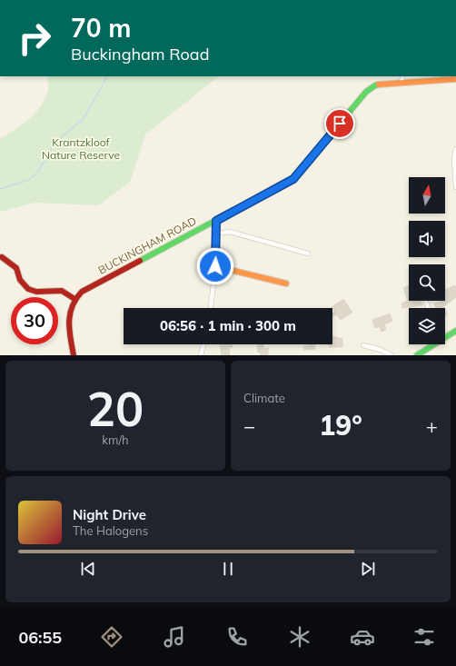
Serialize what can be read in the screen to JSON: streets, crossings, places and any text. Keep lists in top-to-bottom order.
{
  "streets": {
    "street": ["BUCKINGHAM ROAD"]
  },
  "parks": ["Krantzkloof Nature Reserve"],
  "north": "top",
  "page": {
    "turn": ["70 m", "Buckingham Road"],
    "limit": "30",
    "trip": "06:56 · 1 min · 300 m",
    "tile": [
      ["20", "km/h"],
      "Climate"
    ],
    "heat": ["−", "19°", "+"],
    "song": ["Night Drive", "The Halogens"],
    "tabs": "06:55"
  }
}
